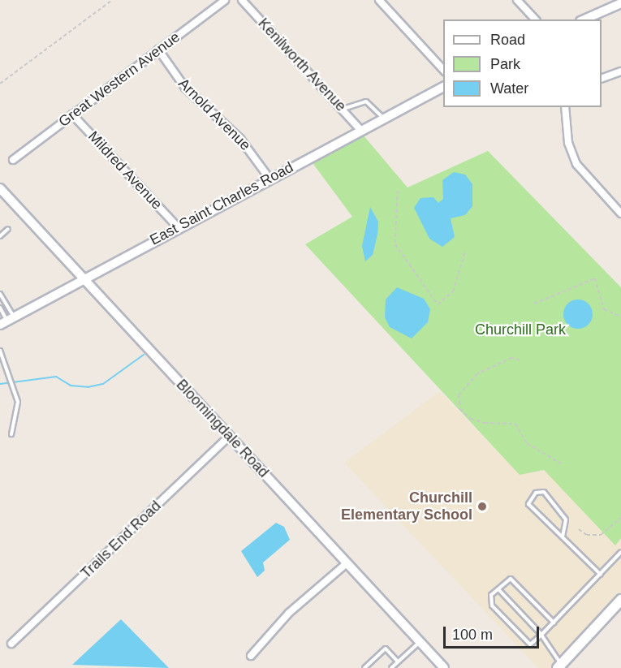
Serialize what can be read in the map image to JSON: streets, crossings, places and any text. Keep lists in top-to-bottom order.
{
  "streets": {
    "street": [
      "Kenilworth Avenue",
      "Great Western Avenue",
      "Arnold Avenue",
      "Mildred Avenue",
      "East Saint Charles Road",
      "Bloomingdale Road",
      "Trails End Road"
    ]
  },
  "crossings": [
    ["Kenilworth Avenue", "East Saint Charles Road"],
    ["Great Western Avenue", "Arnold Avenue"],
    ["Great Western Avenue", "Mildred Avenue"],
    ["Arnold Avenue", "East Saint Charles Road"],
    ["Mildred Avenue", "East Saint Charles Road"],
    ["East Saint Charles Road", "Bloomingdale Road"],
    ["Bloomingdale Road", "Trails End Road"]
  ],
  "parks": ["Churchill Park"],
  "places": ["Churchill Elementary School"],
  "legend": ["Road", "Park", "Water"],
  "scale_bar": "100 m"
}
